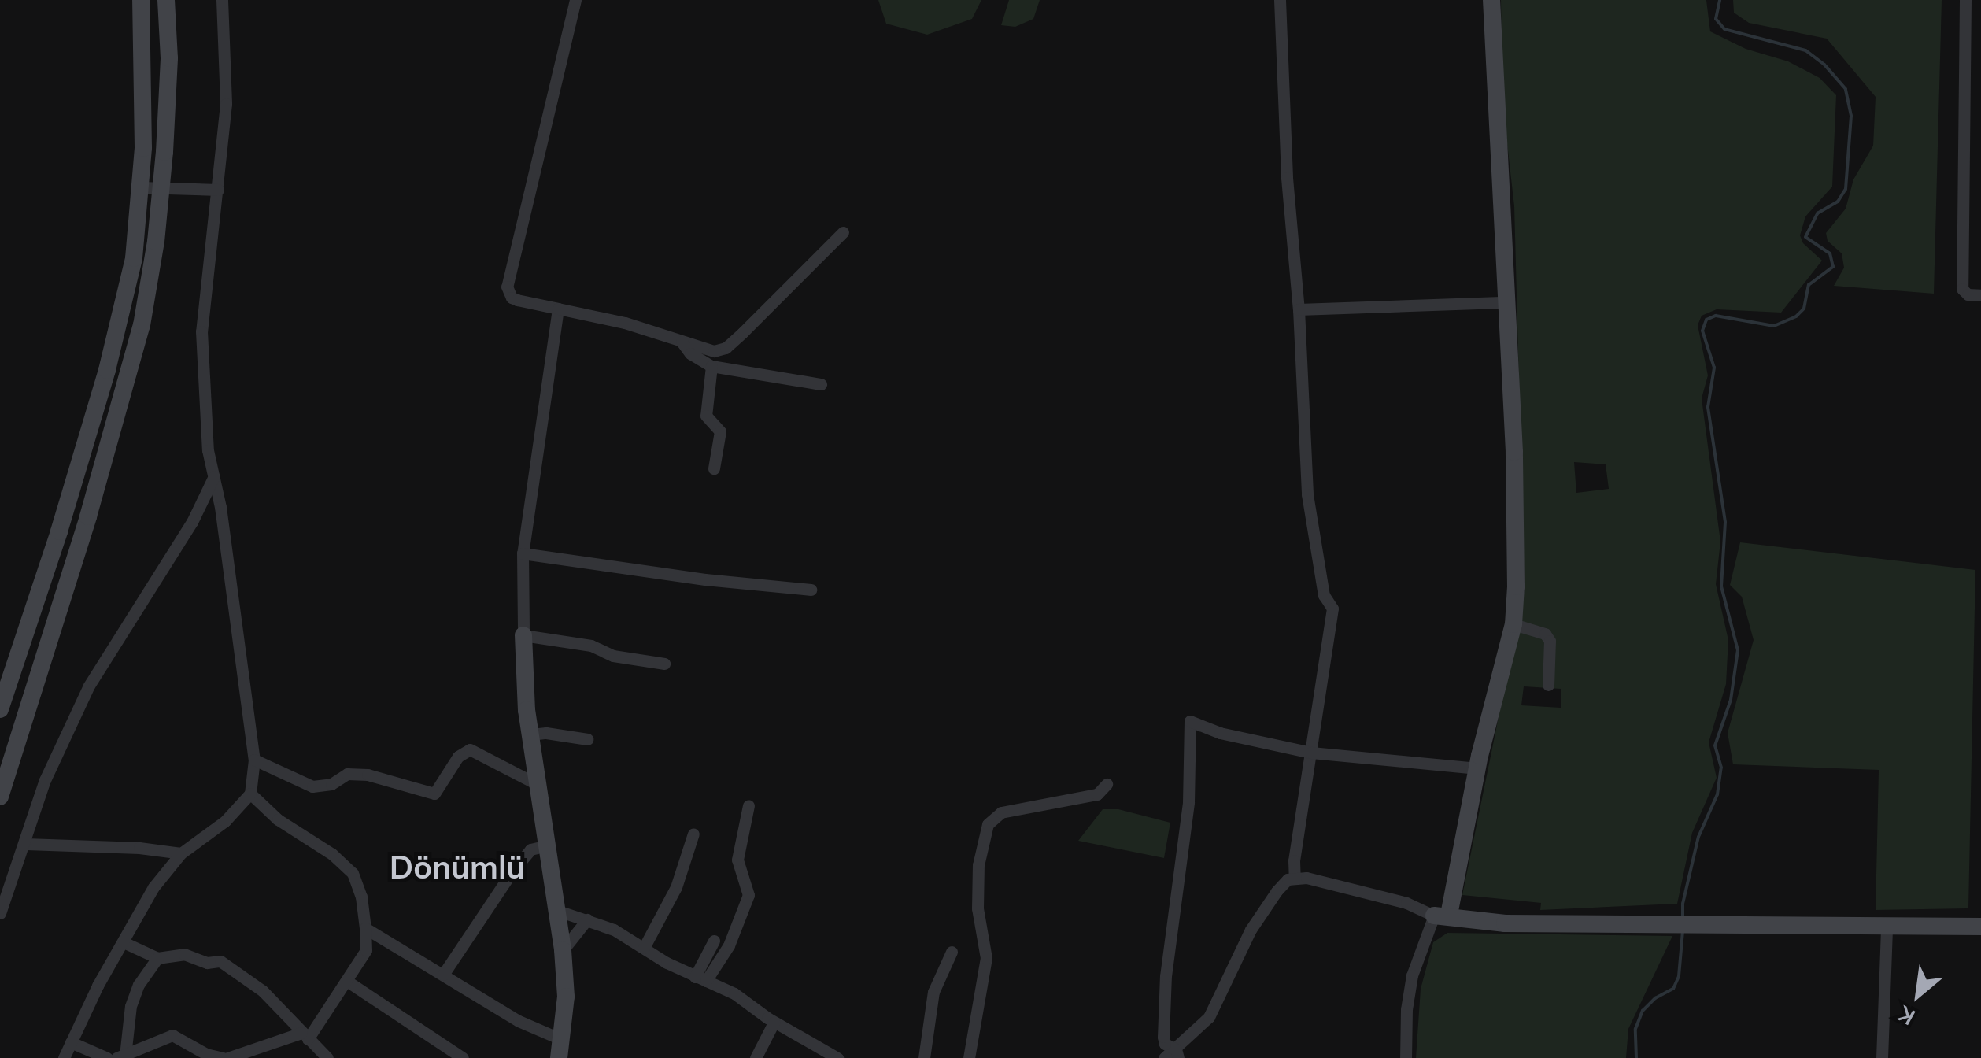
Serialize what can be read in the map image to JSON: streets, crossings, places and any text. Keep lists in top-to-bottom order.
{
  "districts": ["Dönümlü"],
  "north": "bottom left"
}
